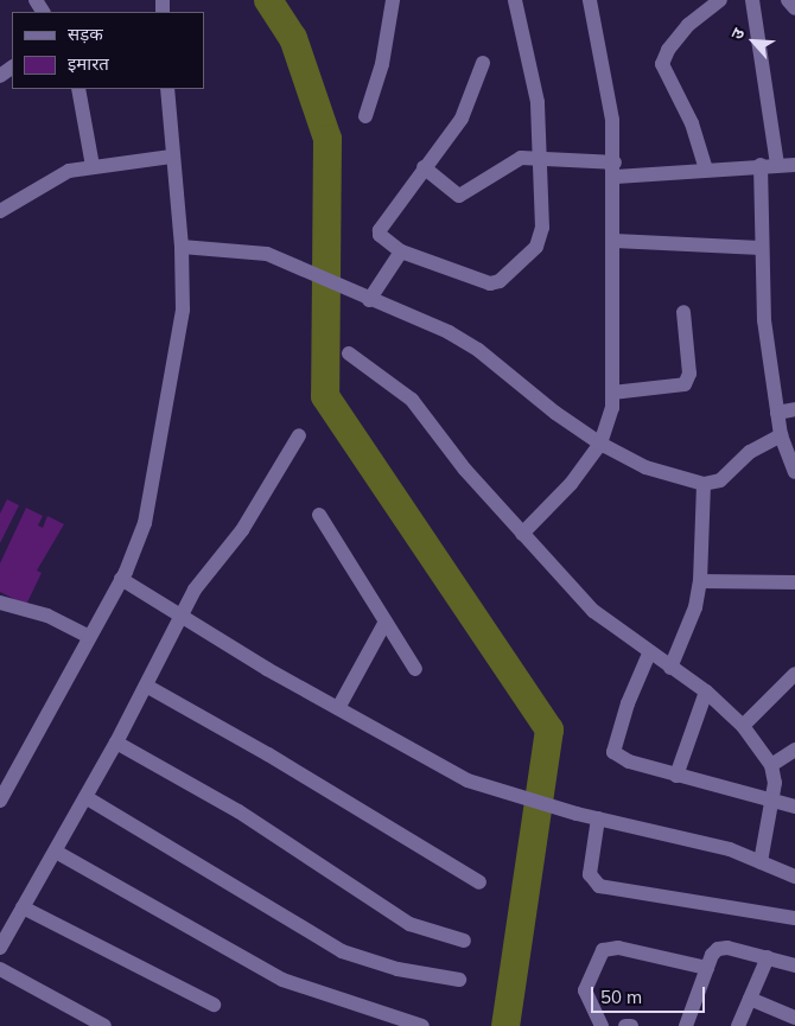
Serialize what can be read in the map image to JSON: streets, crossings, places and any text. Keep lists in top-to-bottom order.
{
  "legend": ["सड़क", "इमारत"],
  "scale_bar": "50 m",
  "north": "top left"
}
